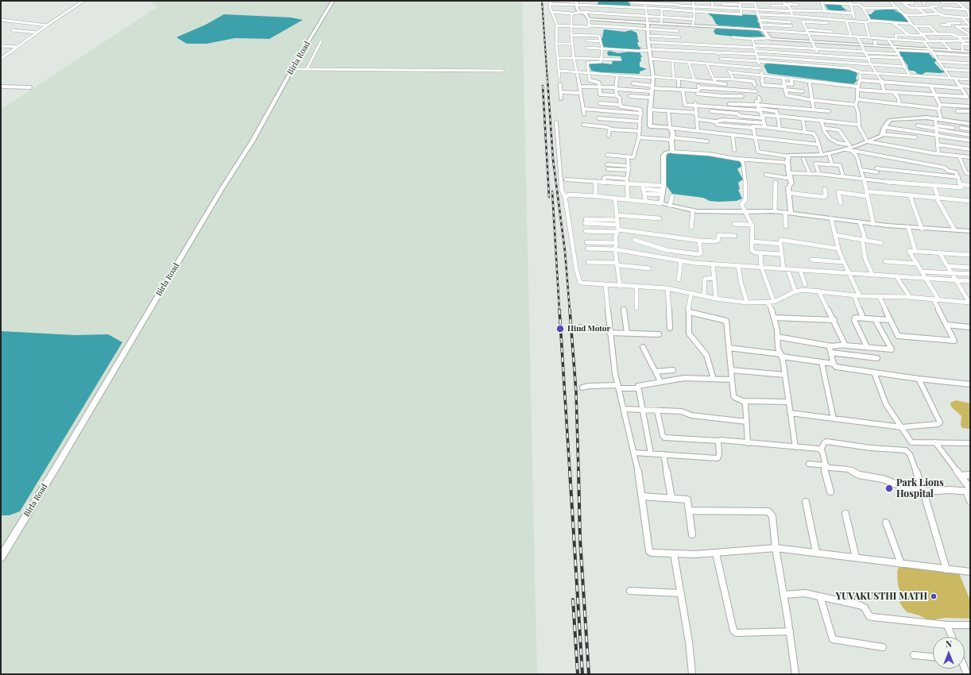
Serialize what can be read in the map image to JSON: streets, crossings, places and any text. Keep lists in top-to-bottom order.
{
  "streets": {
    "street": ["Birla Road"]
  },
  "places": ["Hind Motor", "Park Lions Hospital", "YUVAKUSTHI MATH"],
  "north": "top"
}
